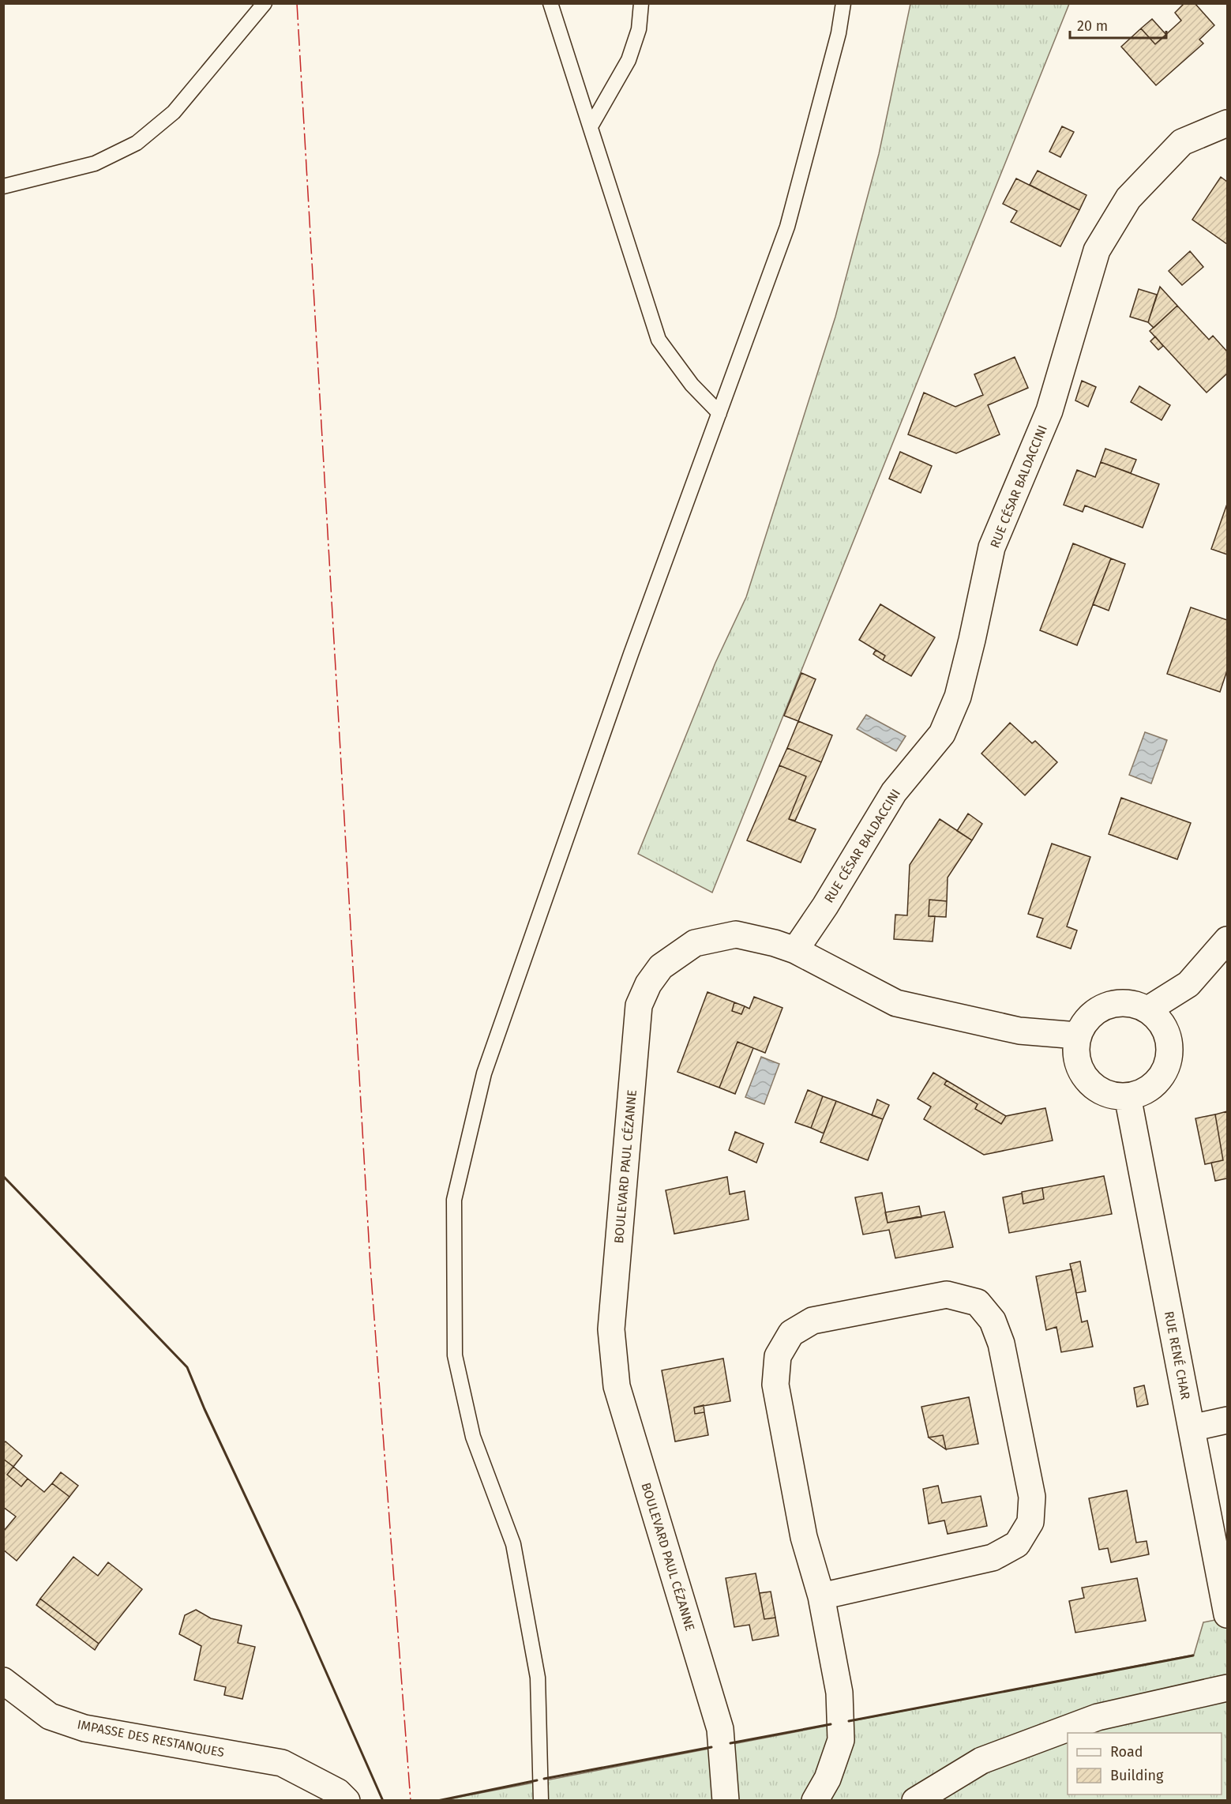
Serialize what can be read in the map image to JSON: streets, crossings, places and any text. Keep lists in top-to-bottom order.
{
  "streets": {
    "street": [
      "RUE CÉSAR BALDACCINI",
      "BOULEVARD PAUL CÉZANNE",
      "RUE RENÉ CHAR",
      "IMPASSE DES RESTANQUES"
    ]
  },
  "crossings": [
    ["RUE CÉSAR BALDACCINI", "BOULEVARD PAUL CÉZANNE"],
    ["BOULEVARD PAUL CÉZANNE", "RUE RENÉ CHAR"]
  ],
  "legend": ["Road", "Building"],
  "scale_bar": "20 m"
}
